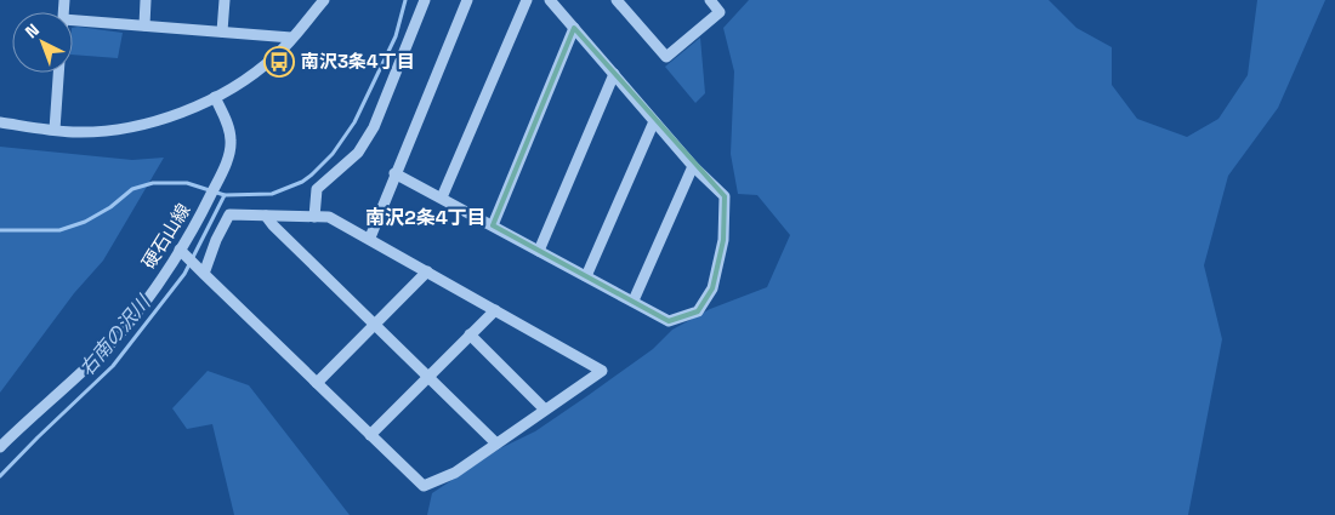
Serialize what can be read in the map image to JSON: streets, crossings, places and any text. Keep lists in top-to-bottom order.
{
  "streets": {
    "street": ["硬石山線"]
  },
  "districts": ["南沢2条4丁目"],
  "water": ["右南の沢川"],
  "places": {
    "bus stop": ["南沢3条4丁目"]
  },
  "north": "top left"
}
